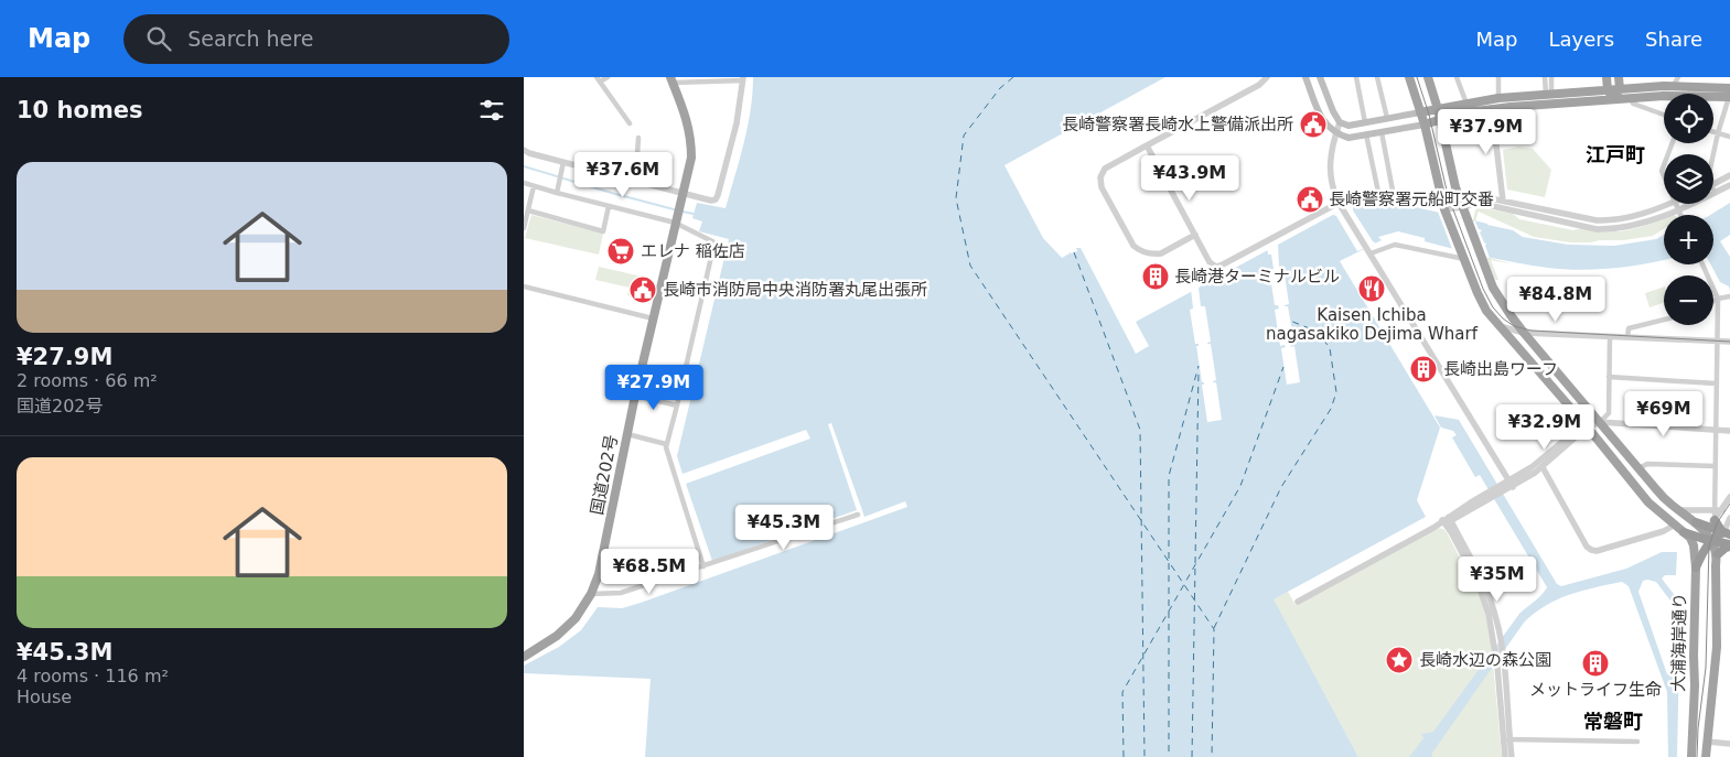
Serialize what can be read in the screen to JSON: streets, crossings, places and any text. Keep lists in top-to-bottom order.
{
  "streets": {
    "highway": ["国道202号", "大浦海岸通り"]
  },
  "districts": ["江戸町", "常磐町"],
  "places": {
    "public building": ["長崎警察署長崎水上警備派出所", "長崎警察署元船町交番", "長崎市消防局中央消防署丸尾出張所"],
    "supermarket": ["エレナ 稲佐店"],
    "building": ["長崎港ターミナルビル", "長崎出島ワーフ", "メットライフ生命"],
    "restaurant": ["Kaisen Ichiba nagasakiko Dejima Wharf"],
    "place": ["長崎水辺の森公園"]
  },
  "page": {
    "header": "Map",
    "search": "Search here",
    "nav": ["Map", "Layers", "Share"],
    "heading": "10 homes",
    "map_buttons": ["+", "−"],
    "price": [
      "¥37.9M",
      "¥37.6M",
      "¥43.9M",
      "¥84.8M",
      "¥27.9M",
      "¥69M",
      "¥32.9M",
      "¥45.3M",
      "¥68.5M",
      "¥35M"
    ],
    "list": [
      {
        "name": "¥27.9M",
        "note": "2 rooms · 66 m² · 国道202号"
      },
      {
        "name": "¥45.3M",
        "note": "4 rooms · 116 m² · House"
      }
    ]
  }
}
